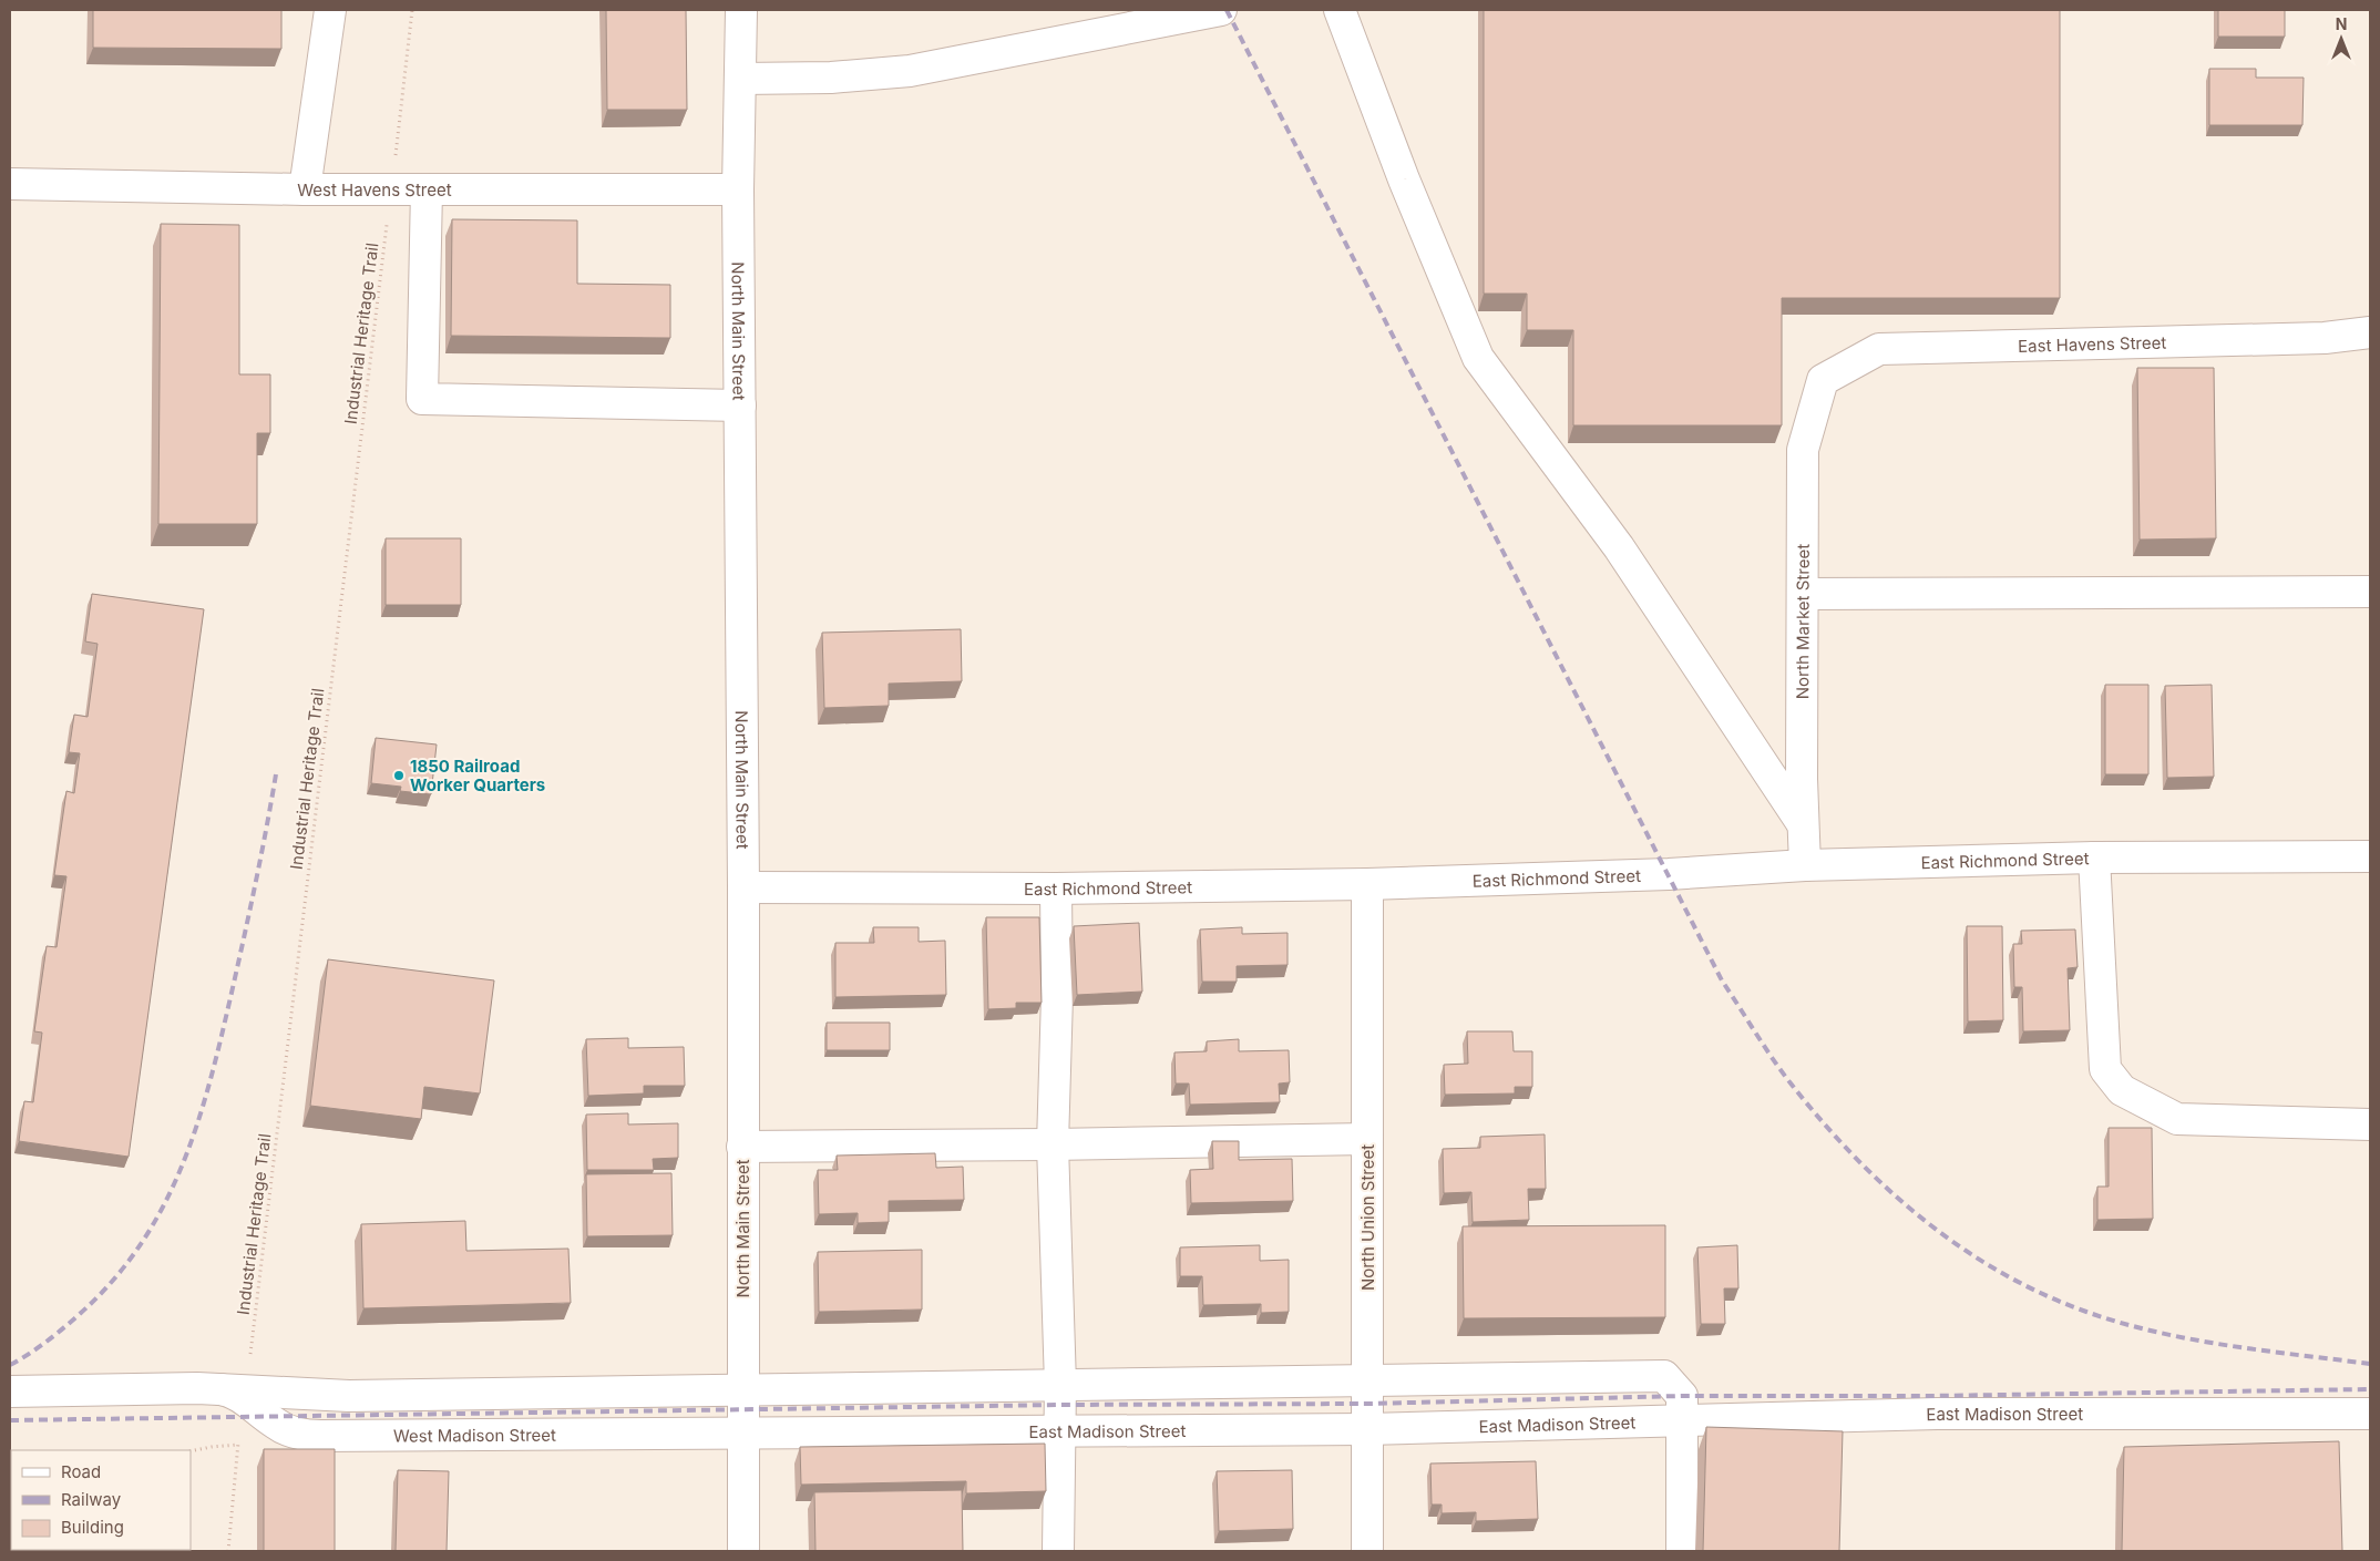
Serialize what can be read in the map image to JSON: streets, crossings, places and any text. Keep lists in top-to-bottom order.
{
  "streets": {
    "street": [
      "West Havens Street",
      "North Main Street",
      "East Havens Street",
      "North Market Street",
      "East Richmond Street",
      "North Union Street",
      "East Madison Street",
      "West Madison Street"
    ],
    "path": ["Industrial Heritage Trail"]
  },
  "crossings": [
    ["West Havens Street", "North Main Street"],
    ["West Havens Street", "Industrial Heritage Trail"],
    ["North Main Street", "East Richmond Street"],
    ["North Main Street", "East Madison Street"],
    ["North Main Street", "West Madison Street"],
    ["Industrial Heritage Trail", "West Madison Street"],
    ["East Havens Street", "North Market Street"],
    ["North Market Street", "East Richmond Street"],
    ["East Richmond Street", "North Union Street"],
    ["North Union Street", "East Madison Street"],
    ["East Madison Street", "West Madison Street"]
  ],
  "places": ["1850 Railroad Worker Quarters"],
  "legend": ["Road", "Railway", "Building"],
  "north": "top"
}
